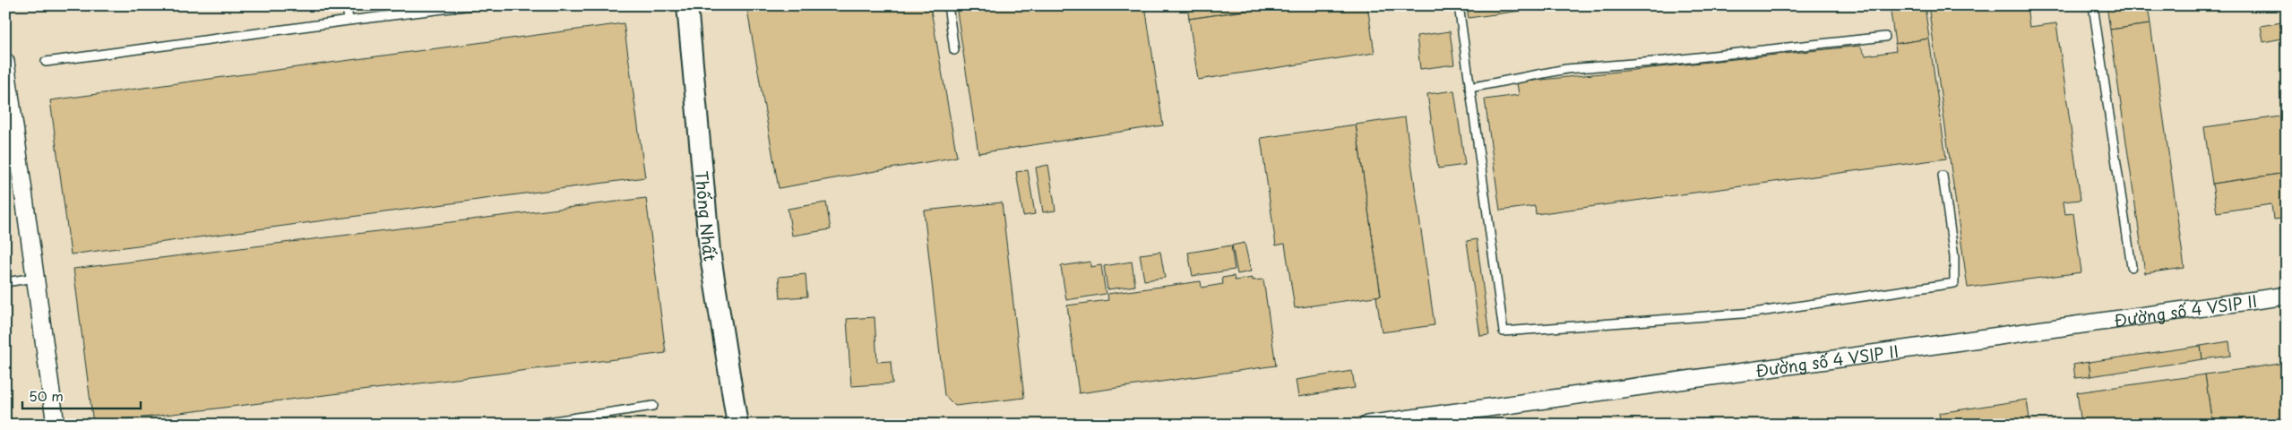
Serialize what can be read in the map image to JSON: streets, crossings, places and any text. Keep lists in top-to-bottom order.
{
  "streets": {
    "street": ["Thống Nhất", "Đường số 4 VSIP II"]
  },
  "scale_bar": "50 m"
}
